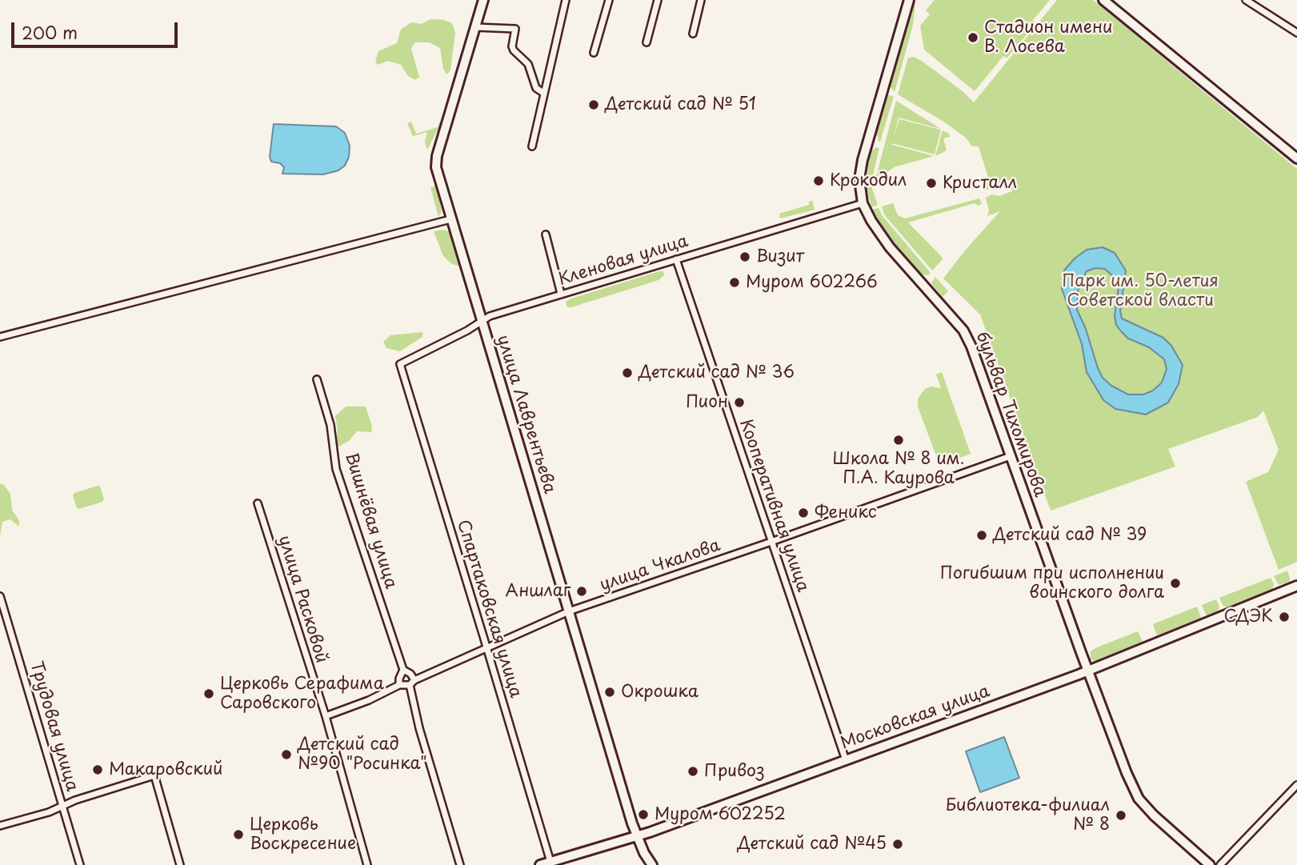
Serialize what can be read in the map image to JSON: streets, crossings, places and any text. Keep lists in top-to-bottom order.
{
  "streets": {
    "street": [
      "Кленовая улица",
      "улица Лаврентьева",
      "бульвар Тихомирова",
      "Кооперативная улица",
      "Вишнёвая улица",
      "улица Чкалова",
      "улица Расковой",
      "Спартаковская улица",
      "Московская улица",
      "Трудовая улица"
    ]
  },
  "crossings": [
    ["Кленовая улица", "улица Лаврентьева"],
    ["Кленовая улица", "бульвар Тихомирова"],
    ["Кленовая улица", "Кооперативная улица"],
    ["Кленовая улица", "Спартаковская улица"],
    ["улица Лаврентьева", "улица Чкалова"],
    ["улица Лаврентьева", "Московская улица"],
    ["бульвар Тихомирова", "улица Чкалова"],
    ["бульвар Тихомирова", "Московская улица"],
    ["Кооперативная улица", "улица Чкалова"],
    ["Кооперативная улица", "Московская улица"],
    ["Вишнёвая улица", "улица Чкалова"],
    ["улица Чкалова", "улица Расковой"],
    ["улица Чкалова", "Спартаковская улица"],
    ["Спартаковская улица", "Московская улица"]
  ],
  "parks": ["Парк им. 50-летия Советской власти"],
  "places": [
    "Стадион имени В. Лосева",
    "Детский сад № 51",
    "Крокодил",
    "Кристалл",
    "Визит",
    "Муром 602266",
    "Детский сад № 36",
    "Пион",
    "Школа № 8 им. П.А. Каурова",
    "Феникс",
    "Детский сад № 39",
    "Погибшим при исполнении воинского долга",
    "Аншлаг",
    "СДЭК",
    "Окрошка",
    "Церковь Серафима Саровского",
    "Детский сад №90 \"Росинка\"",
    "Макаровский",
    "Привоз",
    "Муром 602252",
    "Библиотека-филиал № 8",
    "Церковь Воскресение",
    "Детский сад №45"
  ],
  "scale_bar": "200 m"
}
